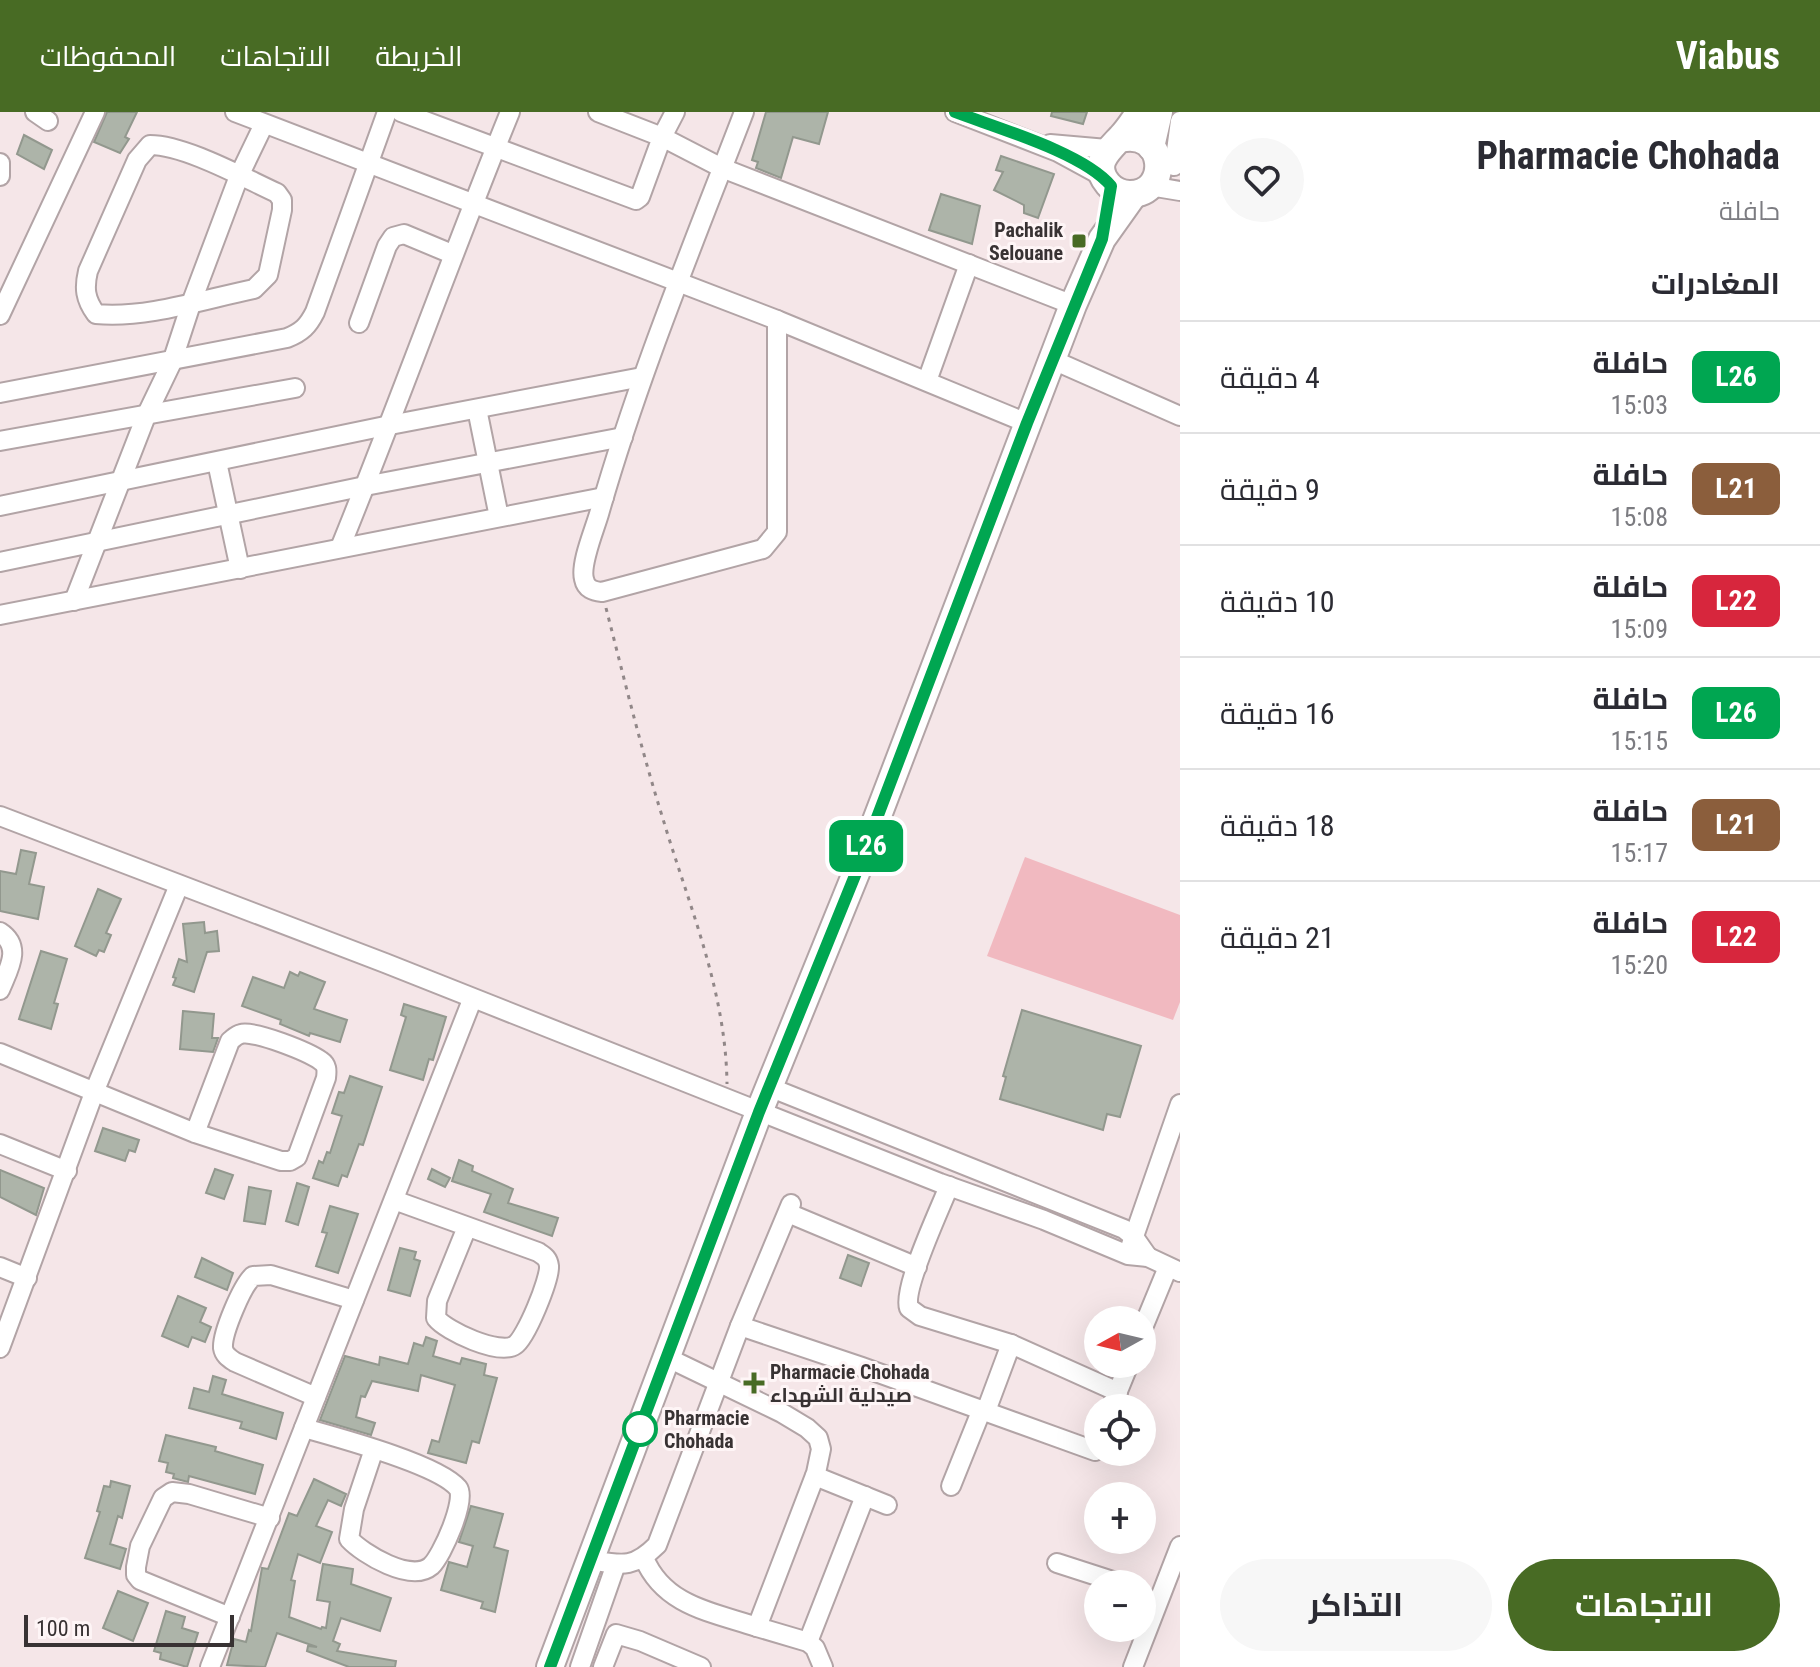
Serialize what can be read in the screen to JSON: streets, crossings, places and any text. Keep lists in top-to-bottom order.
{
  "places": {
    "transit": ["Pachalik Selouane"],
    "health": ["Pharmacie Chohada صيدلية الشهداء"],
    "other": ["Pharmacie Chohada"]
  },
  "lines": ["bus line L26"],
  "scale_bar": "100 m",
  "north": "left",
  "page": {
    "header": "Viabus",
    "nav": ["الخريطة", "الاتجاهات", "المحفوظات"],
    "heading": [
      ["Pharmacie Chohada", "حافلة"],
      "المغادرات"
    ],
    "on_map": "L26",
    "list": [
      {
        "mark": "L26",
        "name": "حافلة",
        "note": "15:03",
        "value": "4 دقيقة"
      },
      {
        "mark": "L21",
        "name": "حافلة",
        "note": "15:08",
        "value": "9 دقيقة"
      },
      {
        "mark": "L22",
        "name": "حافلة",
        "note": "15:09",
        "value": "10 دقيقة"
      },
      {
        "mark": "L26",
        "name": "حافلة",
        "note": "15:15",
        "value": "16 دقيقة"
      },
      {
        "mark": "L21",
        "name": "حافلة",
        "note": "15:17",
        "value": "18 دقيقة"
      },
      {
        "mark": "L22",
        "name": "حافلة",
        "note": "15:20",
        "value": "21 دقيقة"
      }
    ],
    "map_buttons": ["+", "−"],
    "buttons": ["الاتجاهات", "التذاكر"],
    "scale": "100 m"
  }
}
